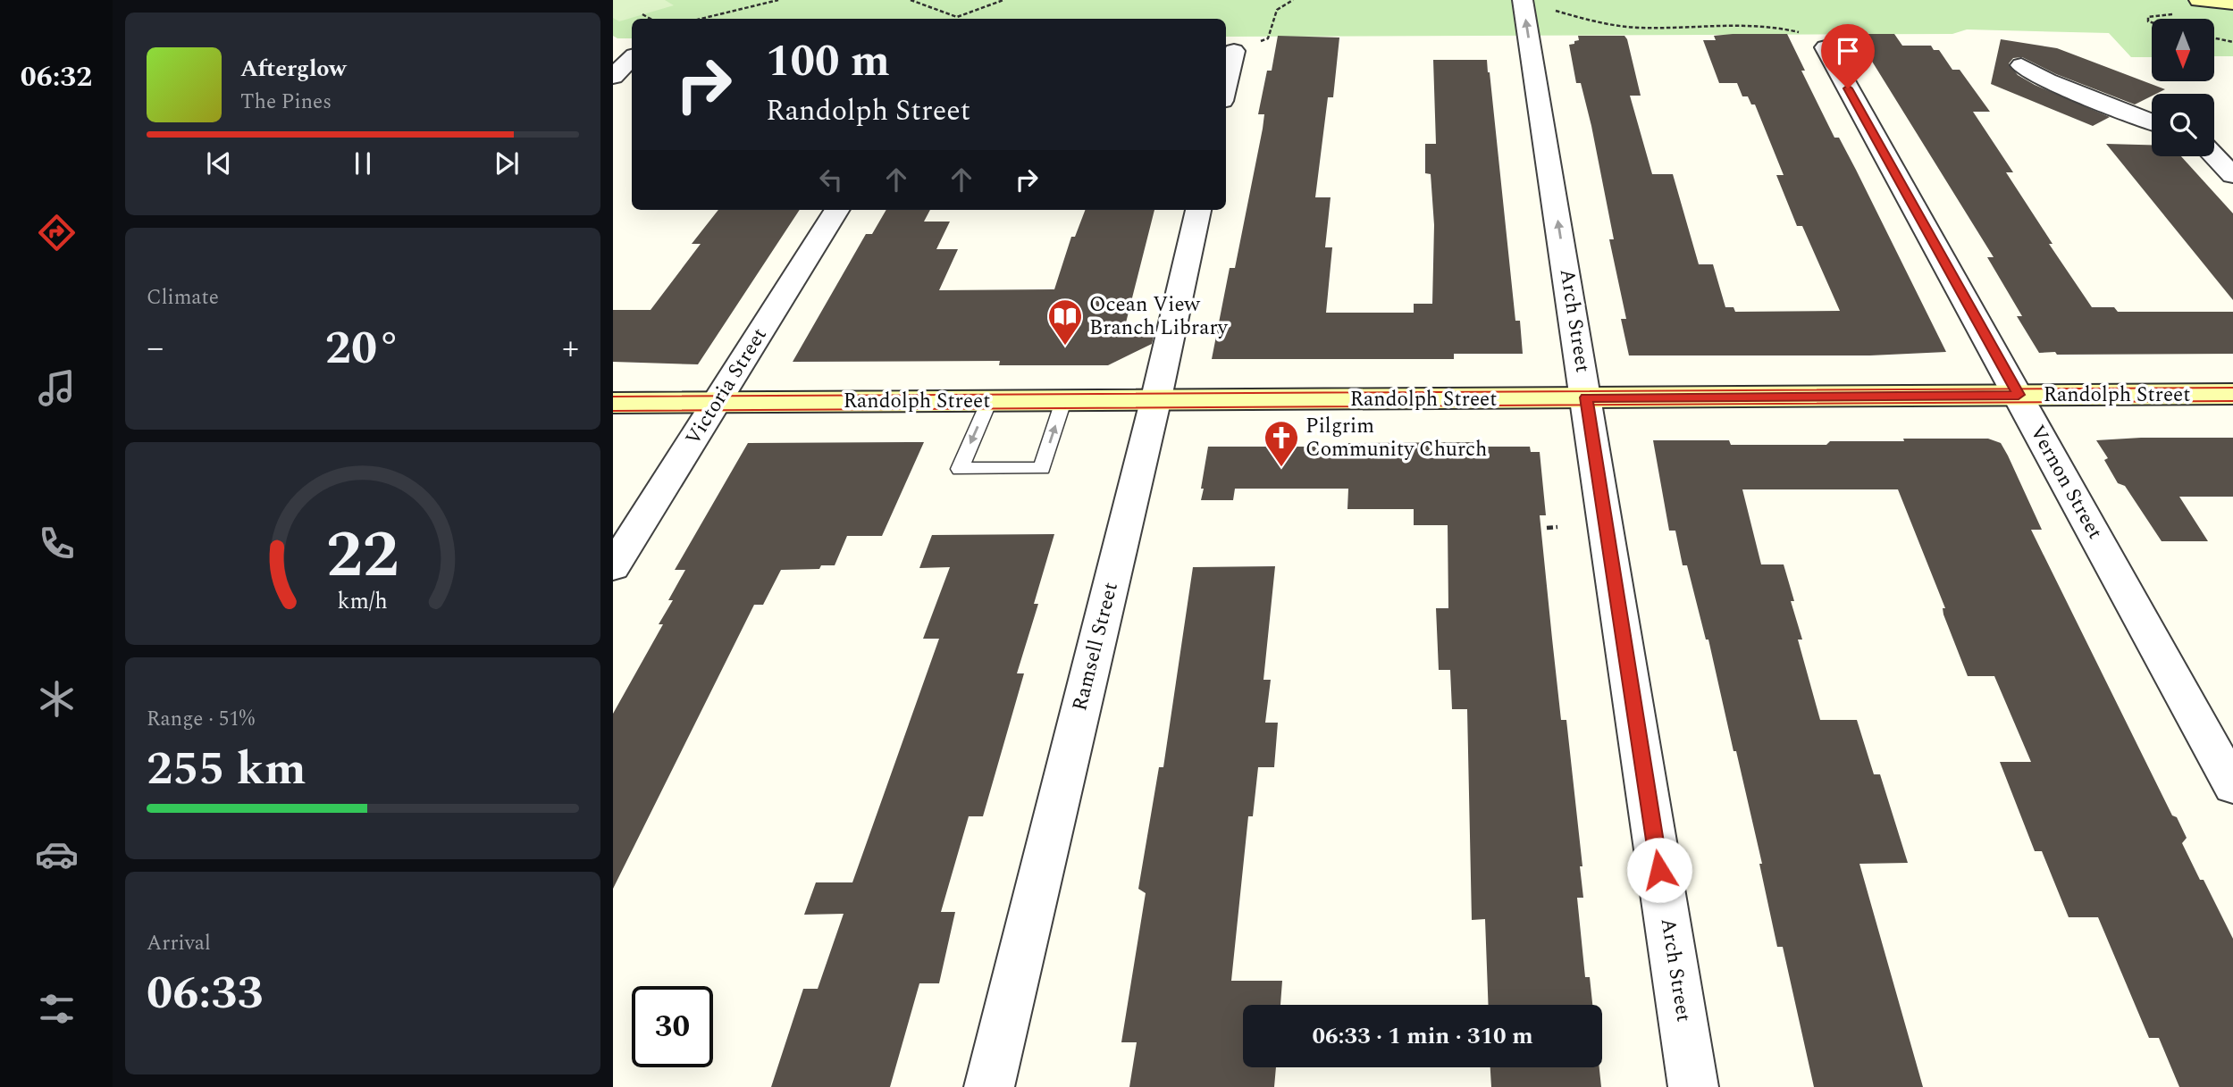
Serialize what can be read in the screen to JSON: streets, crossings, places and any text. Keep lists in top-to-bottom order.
{
  "streets": {
    "street": [
      "Arch Street",
      "Victoria Street",
      "Randolph Street",
      "Vernon Street",
      "Ramsell Street"
    ]
  },
  "crossings": [
    ["Arch Street", "Randolph Street"],
    ["Victoria Street", "Randolph Street"],
    ["Randolph Street", "Vernon Street"],
    ["Randolph Street", "Ramsell Street"]
  ],
  "one_way": ["Arch Street"],
  "places": {
    "library": ["Ocean View Branch Library"],
    "church": ["Pilgrim Community Church"]
  },
  "north": "bottom",
  "page": {
    "tabs": "06:32",
    "turn": ["100 m", "Randolph Street"],
    "song": ["Afterglow", "The Pines"],
    "tile": [
      "Climate",
      ["Range · 51%", "255 km"],
      ["Arrival", "06:33"]
    ],
    "heat": ["−", "20°", "+"],
    "limit": "30",
    "trip": "06:33 · 1 min · 310 m",
    "gauge": ["22", "km/h"]
  }
}
